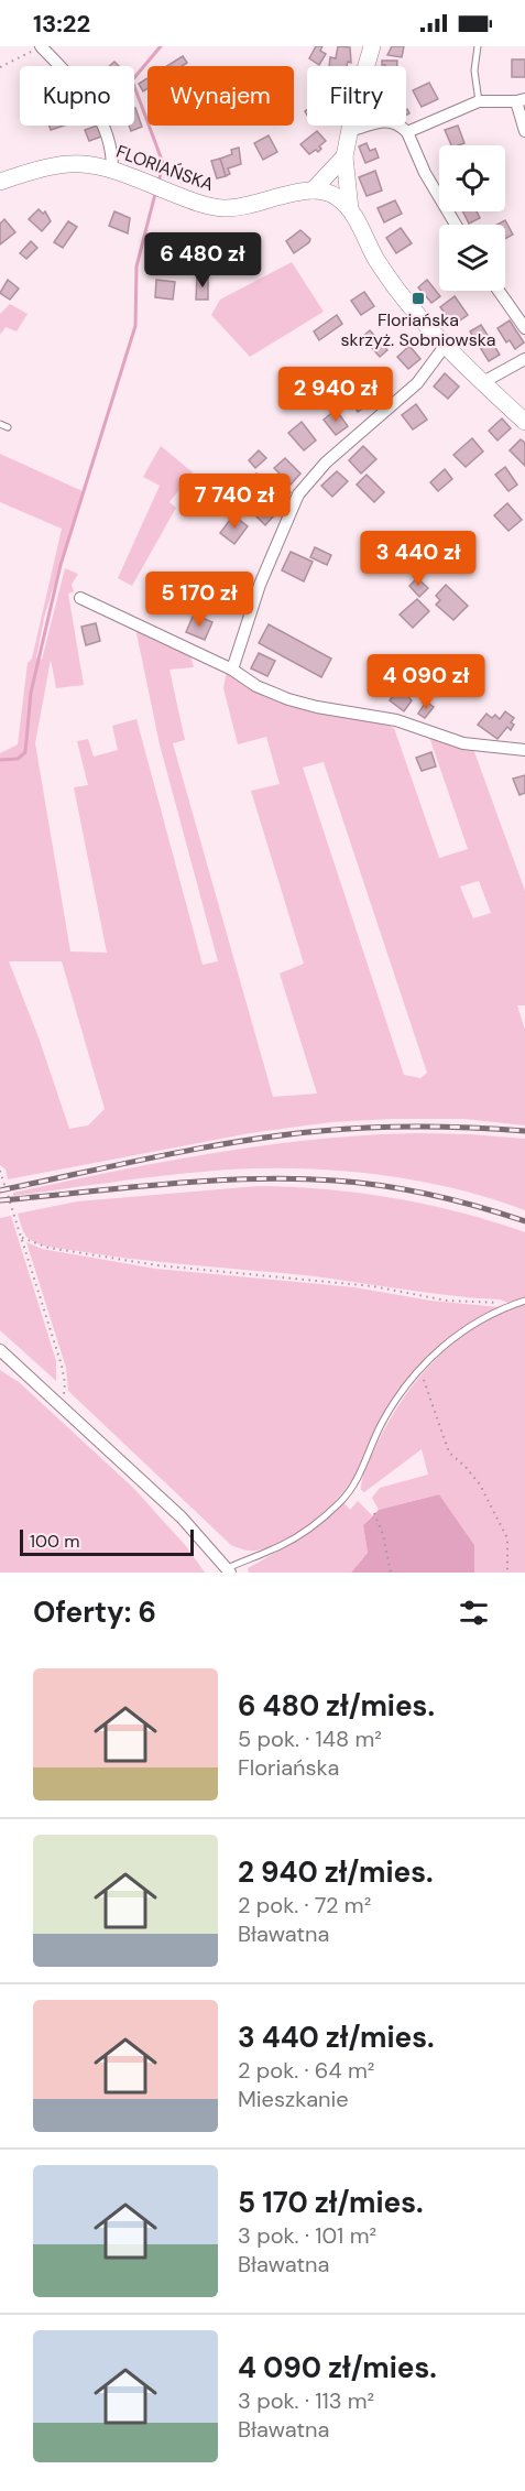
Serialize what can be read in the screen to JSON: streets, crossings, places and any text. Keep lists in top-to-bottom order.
{
  "streets": {
    "street": ["FLORIAŃSKA"]
  },
  "places": {
    "transit": ["Floriańska skrzyż. Sobniowska"]
  },
  "scale_bar": "100 m",
  "page": {
    "status": "13:22",
    "chip": ["Kupno", "Wynajem", "Filtry"],
    "price": [
      "6 480 zł",
      "2 940 zł",
      "7 740 zł",
      "3 440 zł",
      "5 170 zł",
      "4 090 zł"
    ],
    "scale": "100 m",
    "heading": "Oferty: 6",
    "list": [
      {
        "name": "6 480 zł/mies.",
        "note": "5 pok. · 148 m² · Floriańska"
      },
      {
        "name": "2 940 zł/mies.",
        "note": "2 pok. · 72 m² · Bławatna"
      },
      {
        "name": "3 440 zł/mies.",
        "note": "2 pok. · 64 m² · Mieszkanie"
      },
      {
        "name": "5 170 zł/mies.",
        "note": "3 pok. · 101 m² · Bławatna"
      },
      {
        "name": "4 090 zł/mies.",
        "note": "3 pok. · 113 m² · Bławatna"
      }
    ]
  }
}
